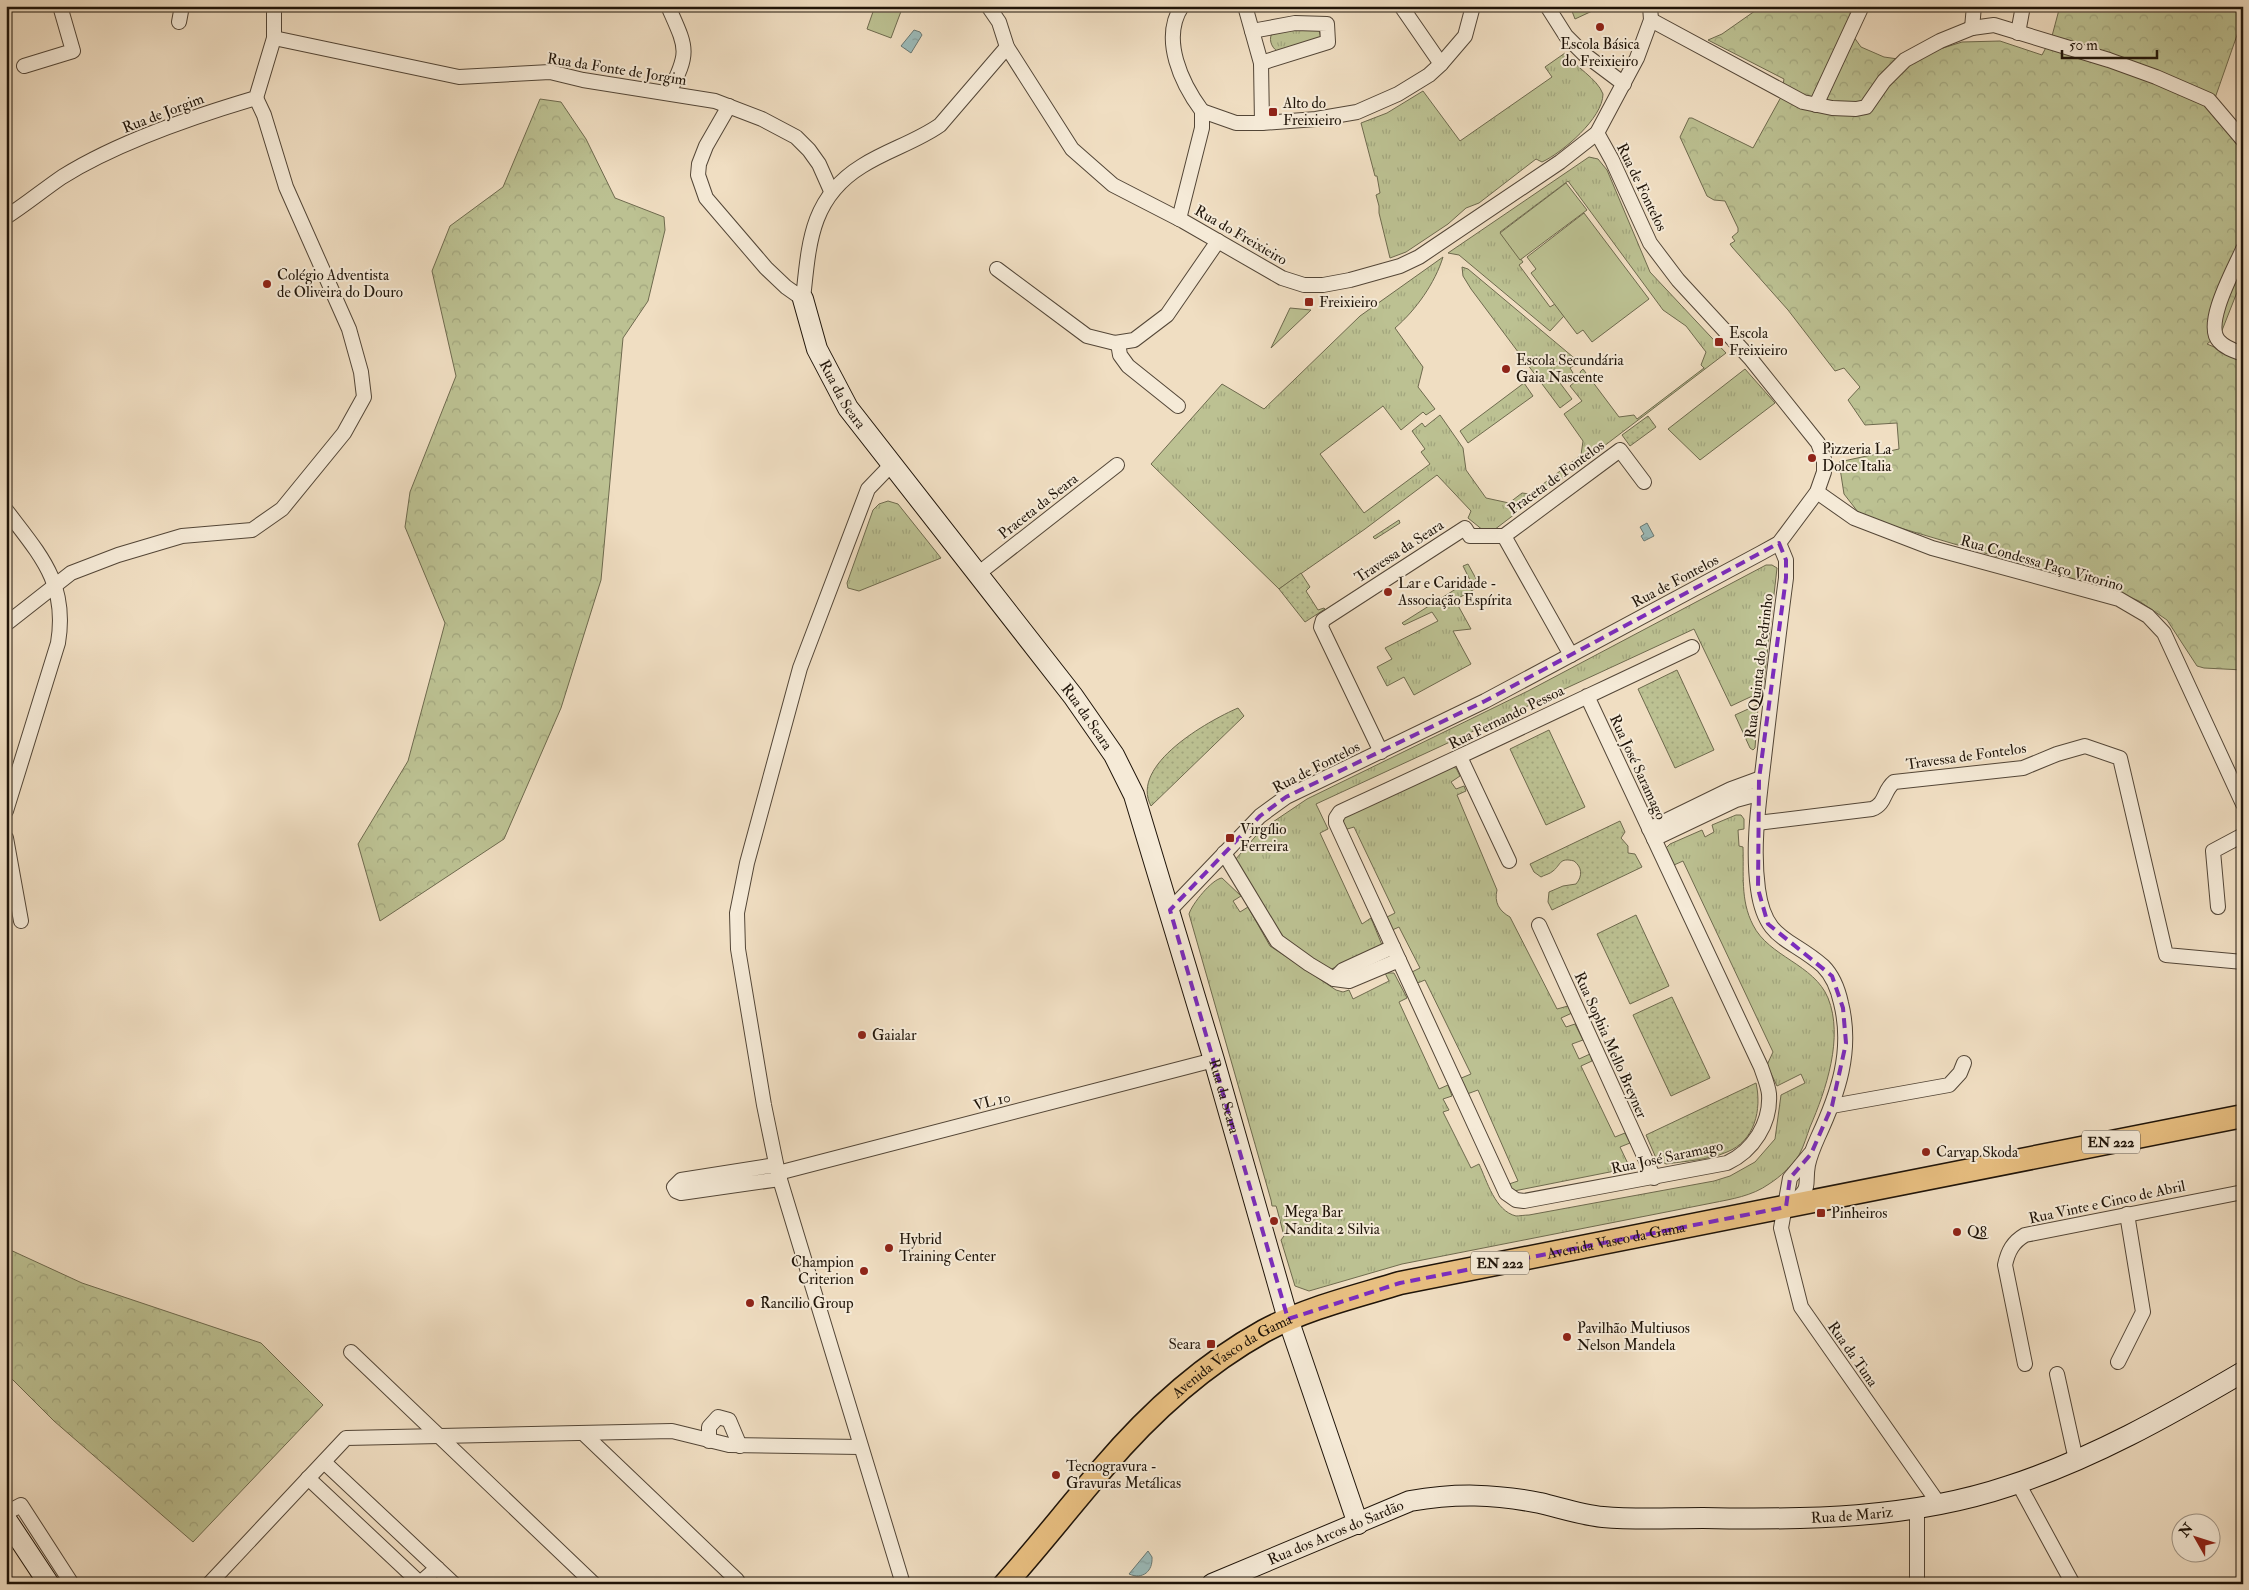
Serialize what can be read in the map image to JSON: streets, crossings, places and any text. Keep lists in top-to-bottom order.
{
  "streets": {
    "main road": ["EN 222", "Avenida Vasco da Gama"],
    "street": [
      "Rua da Fonte de Jorgim",
      "Rua de Jorgim",
      "Rua de Fontelos",
      "Rua do Freixieiro",
      "Rua da Seara",
      "Praceta de Fontelos",
      "Praceta da Seara",
      "Travessa da Seara",
      "Rua Condessa Paço Vitorino",
      "Rua Quinta do Pedrinho",
      "Rua Fernando Pessoa",
      "Travessa de Fontelos",
      "Rua José Saramago",
      "Rua Sophia Mello Breyner",
      "VL 10",
      "Rua Vinte e Cinco de Abril",
      "Rua da Tuna",
      "Rua de Mariz",
      "Rua dos Arcos do Sardão"
    ]
  },
  "crossings": [
    ["Rua da Fonte de Jorgim", "Rua da Seara"],
    ["Rua de Fontelos", "Rua do Freixieiro"],
    ["Rua de Fontelos", "Rua da Seara"],
    ["Rua de Fontelos", "Travessa da Seara"],
    ["Rua de Fontelos", "Rua Condessa Paço Vitorino"],
    ["Rua de Fontelos", "Rua Quinta do Pedrinho"],
    ["Rua do Freixieiro", "Rua da Seara"],
    ["Rua da Seara", "Praceta da Seara"],
    ["Rua da Seara", "VL 10"],
    ["Rua da Seara", "Avenida Vasco da Gama"],
    ["Rua da Seara", "Rua dos Arcos do Sardão"],
    ["Praceta de Fontelos", "Travessa da Seara"],
    ["Rua Quinta do Pedrinho", "Travessa de Fontelos"],
    ["Rua Quinta do Pedrinho", "Rua da Tuna"],
    ["Rua Fernando Pessoa", "Rua José Saramago"],
    ["Rua José Saramago", "Rua Sophia Mello Breyner"],
    ["Avenida Vasco da Gama", "Rua da Tuna"],
    ["Rua da Tuna", "Rua de Mariz"],
    ["Rua de Mariz", "Rua dos Arcos do Sardão"]
  ],
  "places": {
    "other": [
      "Escola Básica do Freixieiro",
      "Colégio Adventista de Oliveira do Douro",
      "Escola Secundária Gaia Nascente",
      "Pizzeria La Dolce Italia",
      "Lar e Caridade - Associação Espírita",
      "Gaialar",
      "Carvap Skoda",
      "Mega Bar Nandita 2 Silvia",
      "Q8",
      "Hybrid Training Center",
      "Champion Criterion",
      "Rancilio Group",
      "Pavilhão Multiusos Nelson Mandela",
      "Tecnogravura - Gravuras Metálicas"
    ],
    "transit": [
      "Alto do Freixieiro",
      "Freixieiro",
      "Escola Freixieiro",
      "Virgílio Ferreira",
      "Pinheiros",
      "Seara"
    ]
  },
  "scale_bar": "50 m",
  "north": "top left"
}
